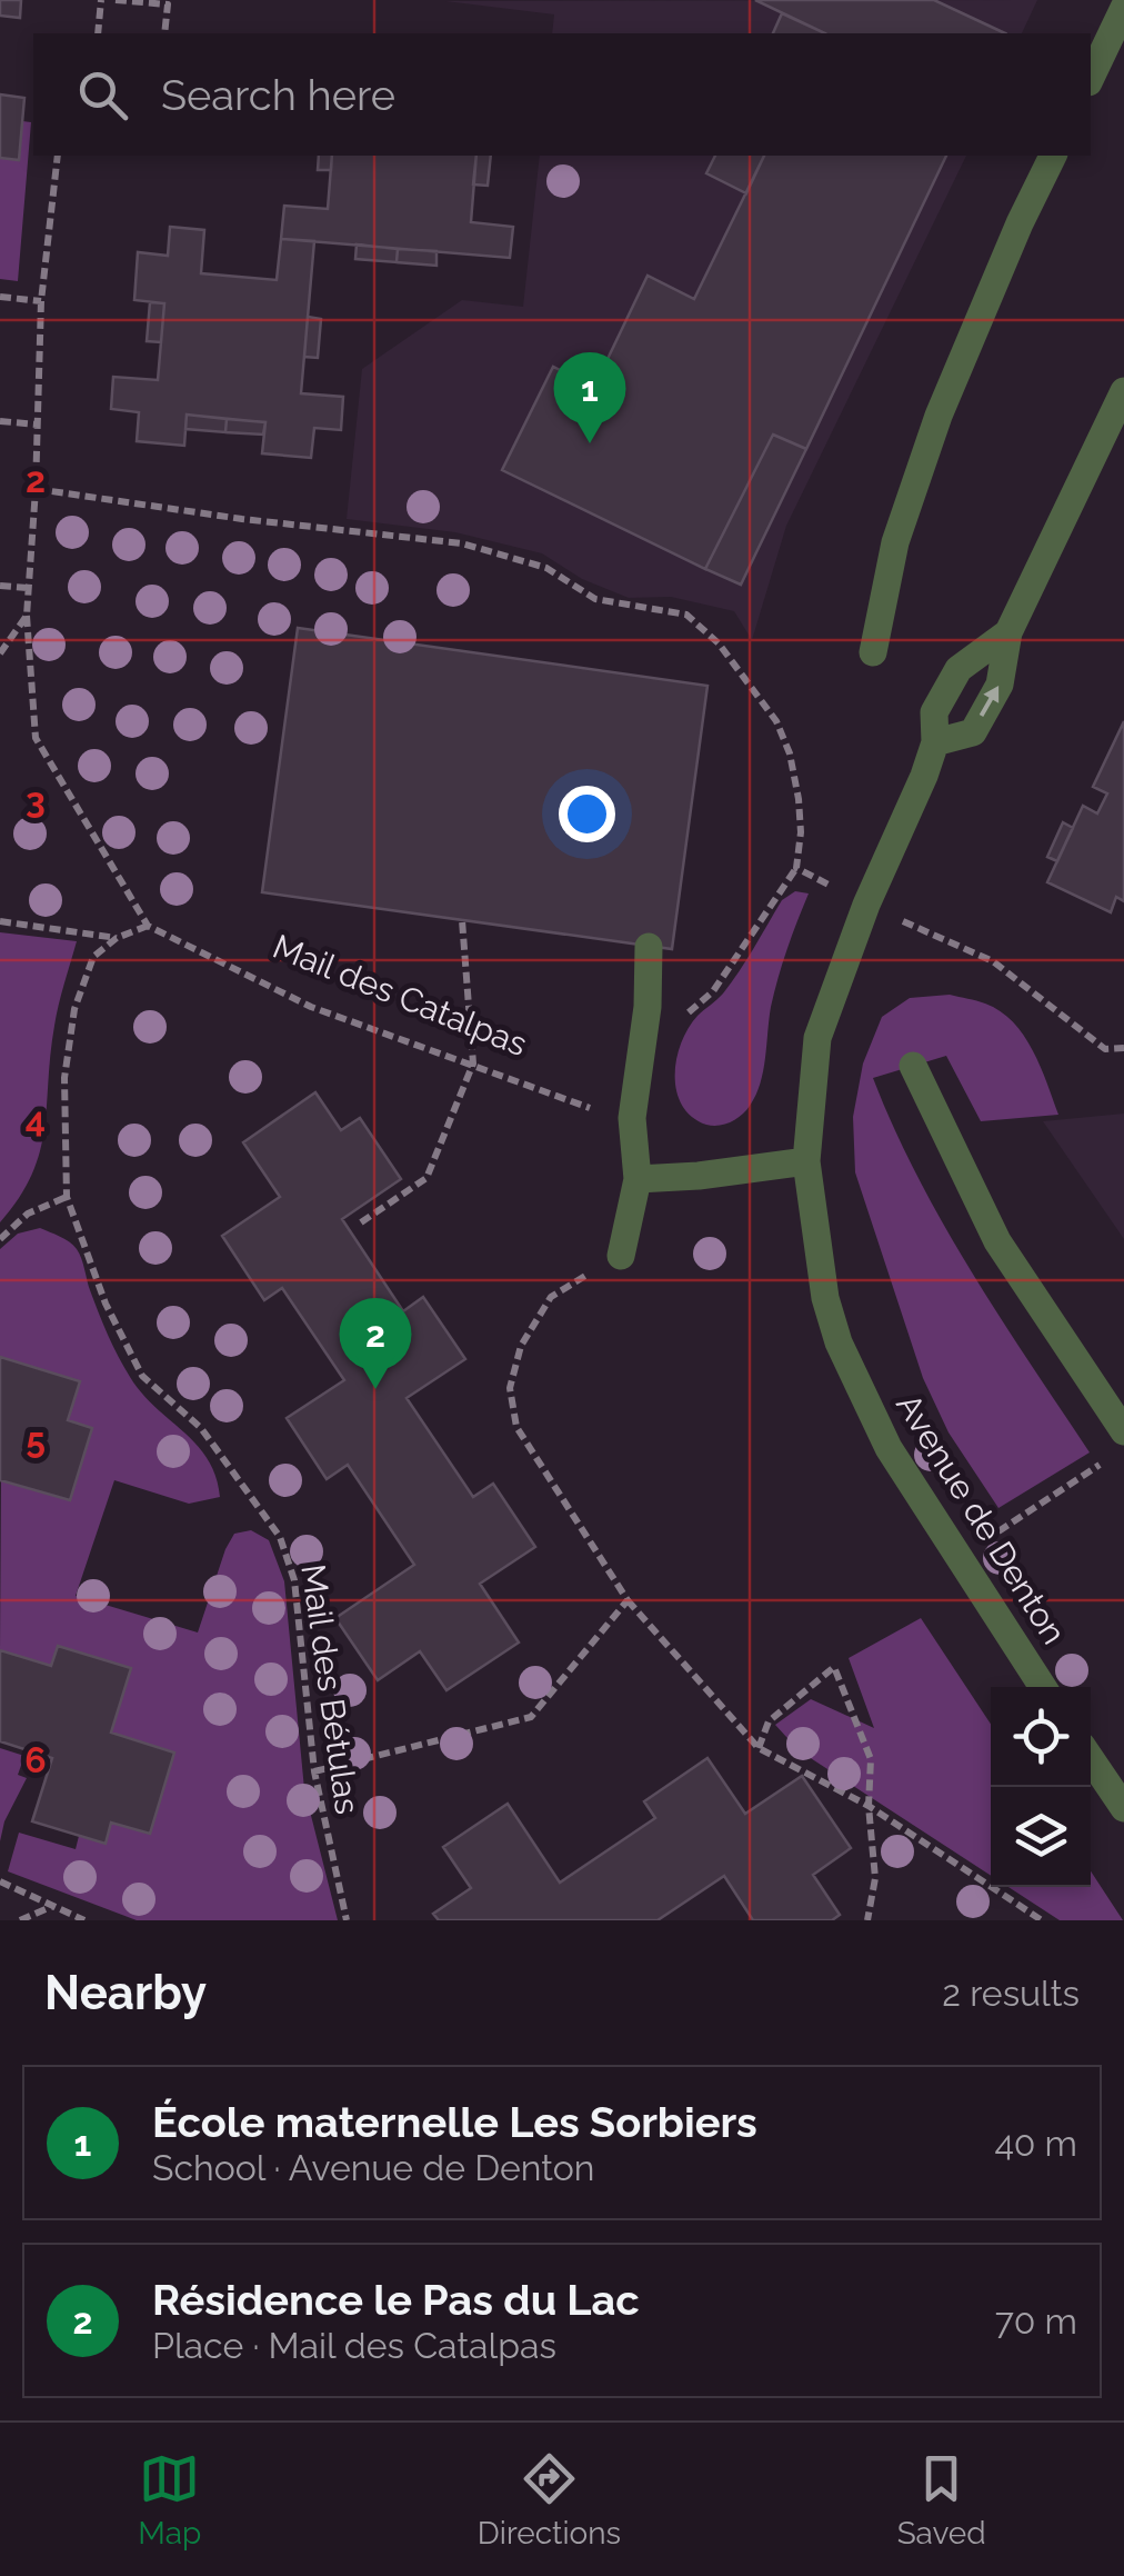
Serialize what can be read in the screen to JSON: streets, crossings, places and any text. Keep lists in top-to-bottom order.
{
  "streets": {
    "street": ["Avenue de Denton"],
    "path": ["Mail des Catalpas", "Mail des Bétulas"]
  },
  "page": {
    "search": "Search here",
    "pins": ["1", "2"],
    "heading": ["Nearby", "2 results"],
    "list": [
      {
        "mark": "1",
        "name": "École maternelle Les Sorbiers",
        "note": "School · Avenue de Denton",
        "value": "40 m"
      },
      {
        "mark": "2",
        "name": "Résidence le Pas du Lac",
        "note": "Place · Mail des Catalpas",
        "value": "70 m"
      }
    ],
    "nav": ["Map", "Directions", "Saved"]
  },
  "grid": {
    "rows": [
      "2",
      "3",
      "4",
      "5",
      "6"
    ]
  }
}
